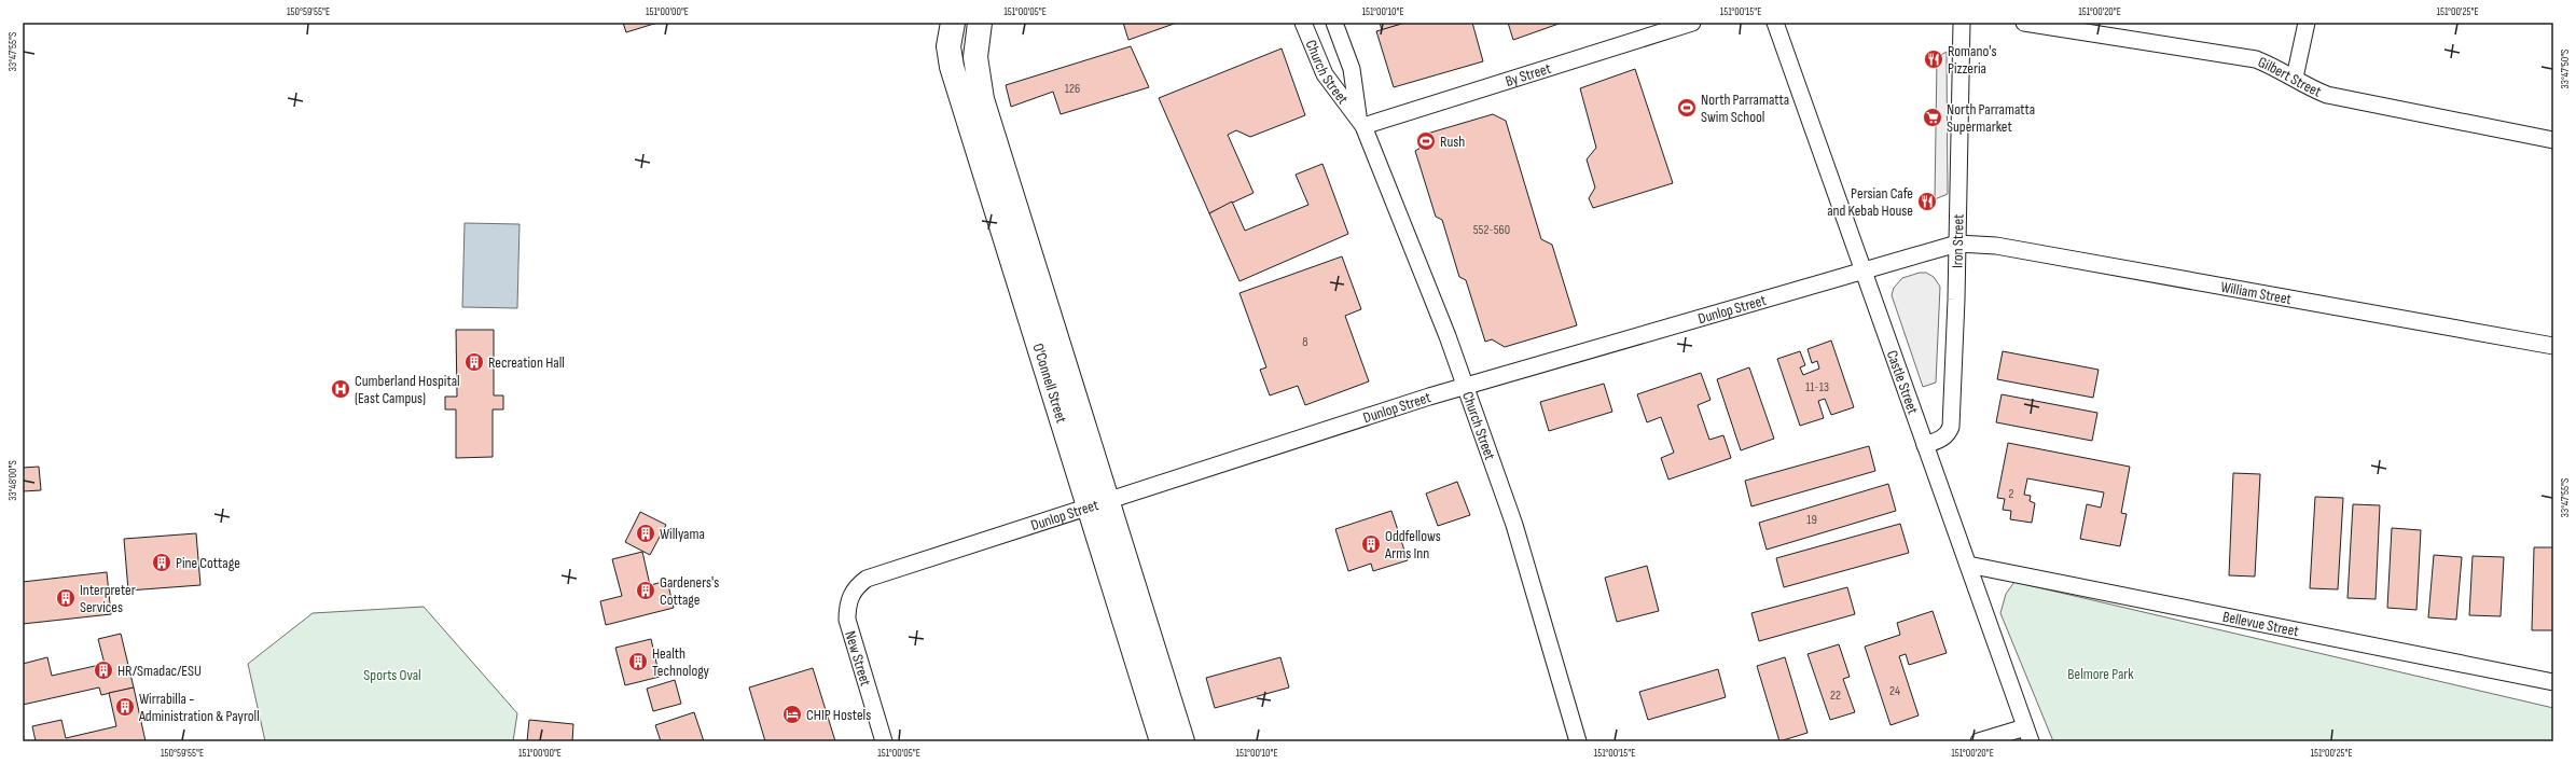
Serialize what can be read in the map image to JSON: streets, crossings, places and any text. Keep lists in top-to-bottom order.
{
  "streets": {
    "main road": ["O'Connell Street"],
    "street": [
      "Church Street",
      "By Street",
      "Gilbert Street",
      "Iron Street",
      "William Street",
      "Dunlop Street",
      "Castle Street",
      "Bellevue Street",
      "New Street"
    ]
  },
  "crossings": [
    ["Church Street", "By Street"],
    ["Church Street", "Dunlop Street"],
    ["Iron Street", "William Street"],
    ["Iron Street", "Dunlop Street"],
    ["Iron Street", "Castle Street"],
    ["William Street", "Dunlop Street"],
    ["Dunlop Street", "Castle Street"],
    ["Dunlop Street", "O'Connell Street"],
    ["Dunlop Street", "New Street"],
    ["Castle Street", "Bellevue Street"]
  ],
  "parks": ["Belmore Park", "Sports Oval"],
  "places": {
    "restaurant": ["Romano's Pizzeria", "Persian Cafe and Kebab House"],
    "sports": ["North Parramatta Swim School", "Rush"],
    "supermarket": ["North Parramatta Supermarket"],
    "building": [
      "Recreation Hall",
      "Willyama",
      "Oddfellows Arms Inn",
      "Pine Cottage",
      "Gardeners's Cottage",
      "Interpreter Services",
      "Health Technology",
      "HR/Smadac/ESU",
      "Wirrabilla - Administration & Payroll"
    ],
    "hospital": ["Cumberland Hospital (East Campus)"],
    "hotel": ["CHIP Hostels"]
  },
  "house_numbers": [
    "126",
    "552-560",
    "8",
    "11-13",
    "2",
    "19",
    "24",
    "22"
  ],
  "coordinates": [
    "150°59'55\"E",
    "151°00'00\"E",
    "151°00'05\"E",
    "151°00'10\"E",
    "151°00'15\"E",
    "151°00'20\"E",
    "151°00'25\"E",
    "33°47'55\"S",
    "33°47'50\"S",
    "33°48'00\"S"
  ]
}
